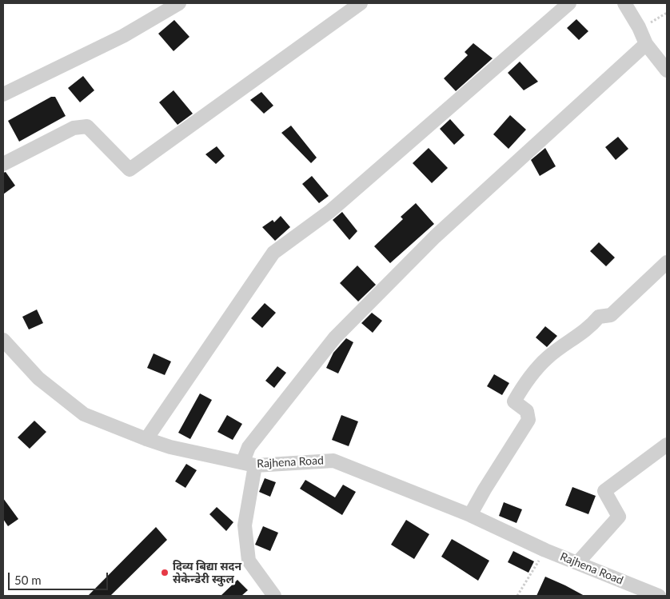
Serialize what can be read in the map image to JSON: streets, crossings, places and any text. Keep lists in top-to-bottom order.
{
  "streets": {
    "street": ["Rajhena Road"]
  },
  "places": ["दिव्य बिद्या सदन सेकेन्डेरी स्कुल"],
  "scale_bar": "50 m"
}
